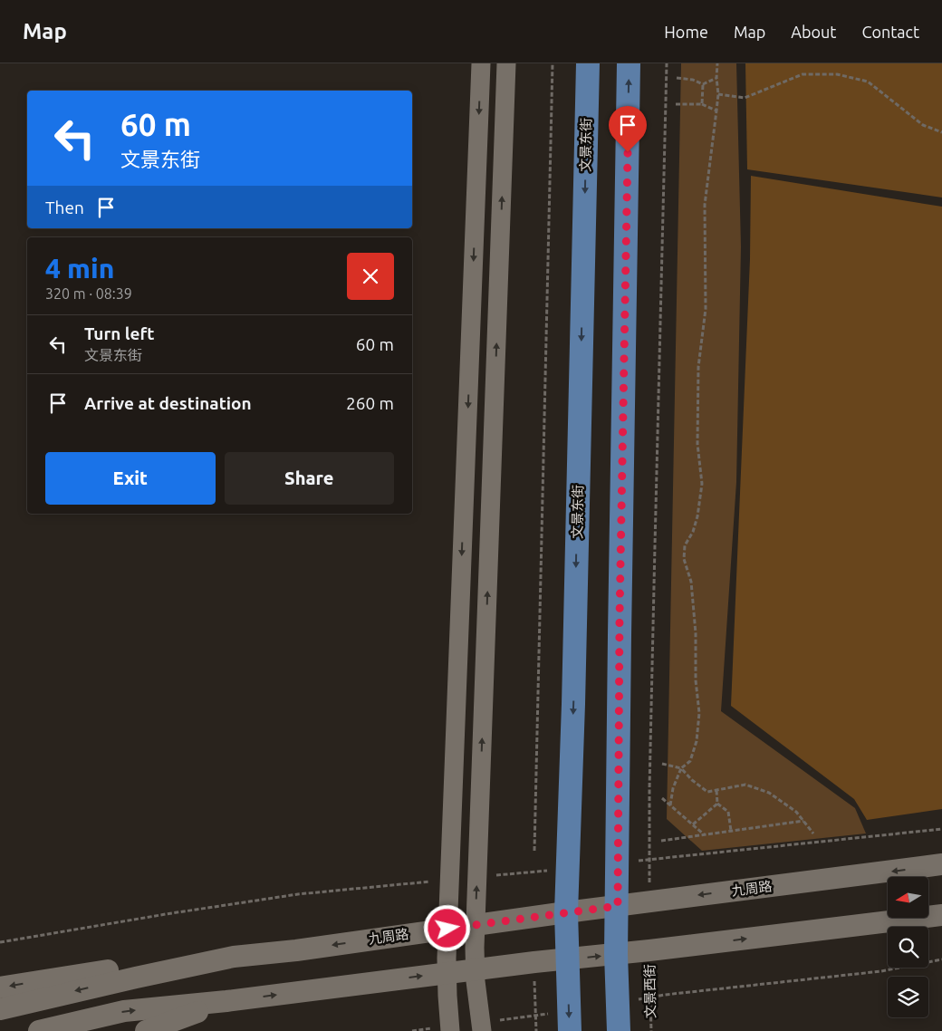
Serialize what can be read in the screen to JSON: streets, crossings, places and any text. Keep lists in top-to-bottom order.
{
  "streets": {
    "main road": ["文景东街", "九周路"],
    "path": ["文景西街"]
  },
  "crossings": [
    ["文景东街", "九周路"]
  ],
  "north": "left",
  "page": {
    "header": "Map",
    "nav": [
      "Home",
      "Map",
      "About",
      "Contact"
    ],
    "turn": ["60 m", "文景东街"],
    "then": "Then",
    "heading": ["4 min", "320 m · 08:39"],
    "list": [
      {
        "name": "Turn left",
        "note": "文景东街",
        "value": "60 m"
      },
      {
        "name": "Arrive at destination",
        "value": "260 m"
      }
    ],
    "buttons": ["Exit", "Share"]
  }
}
